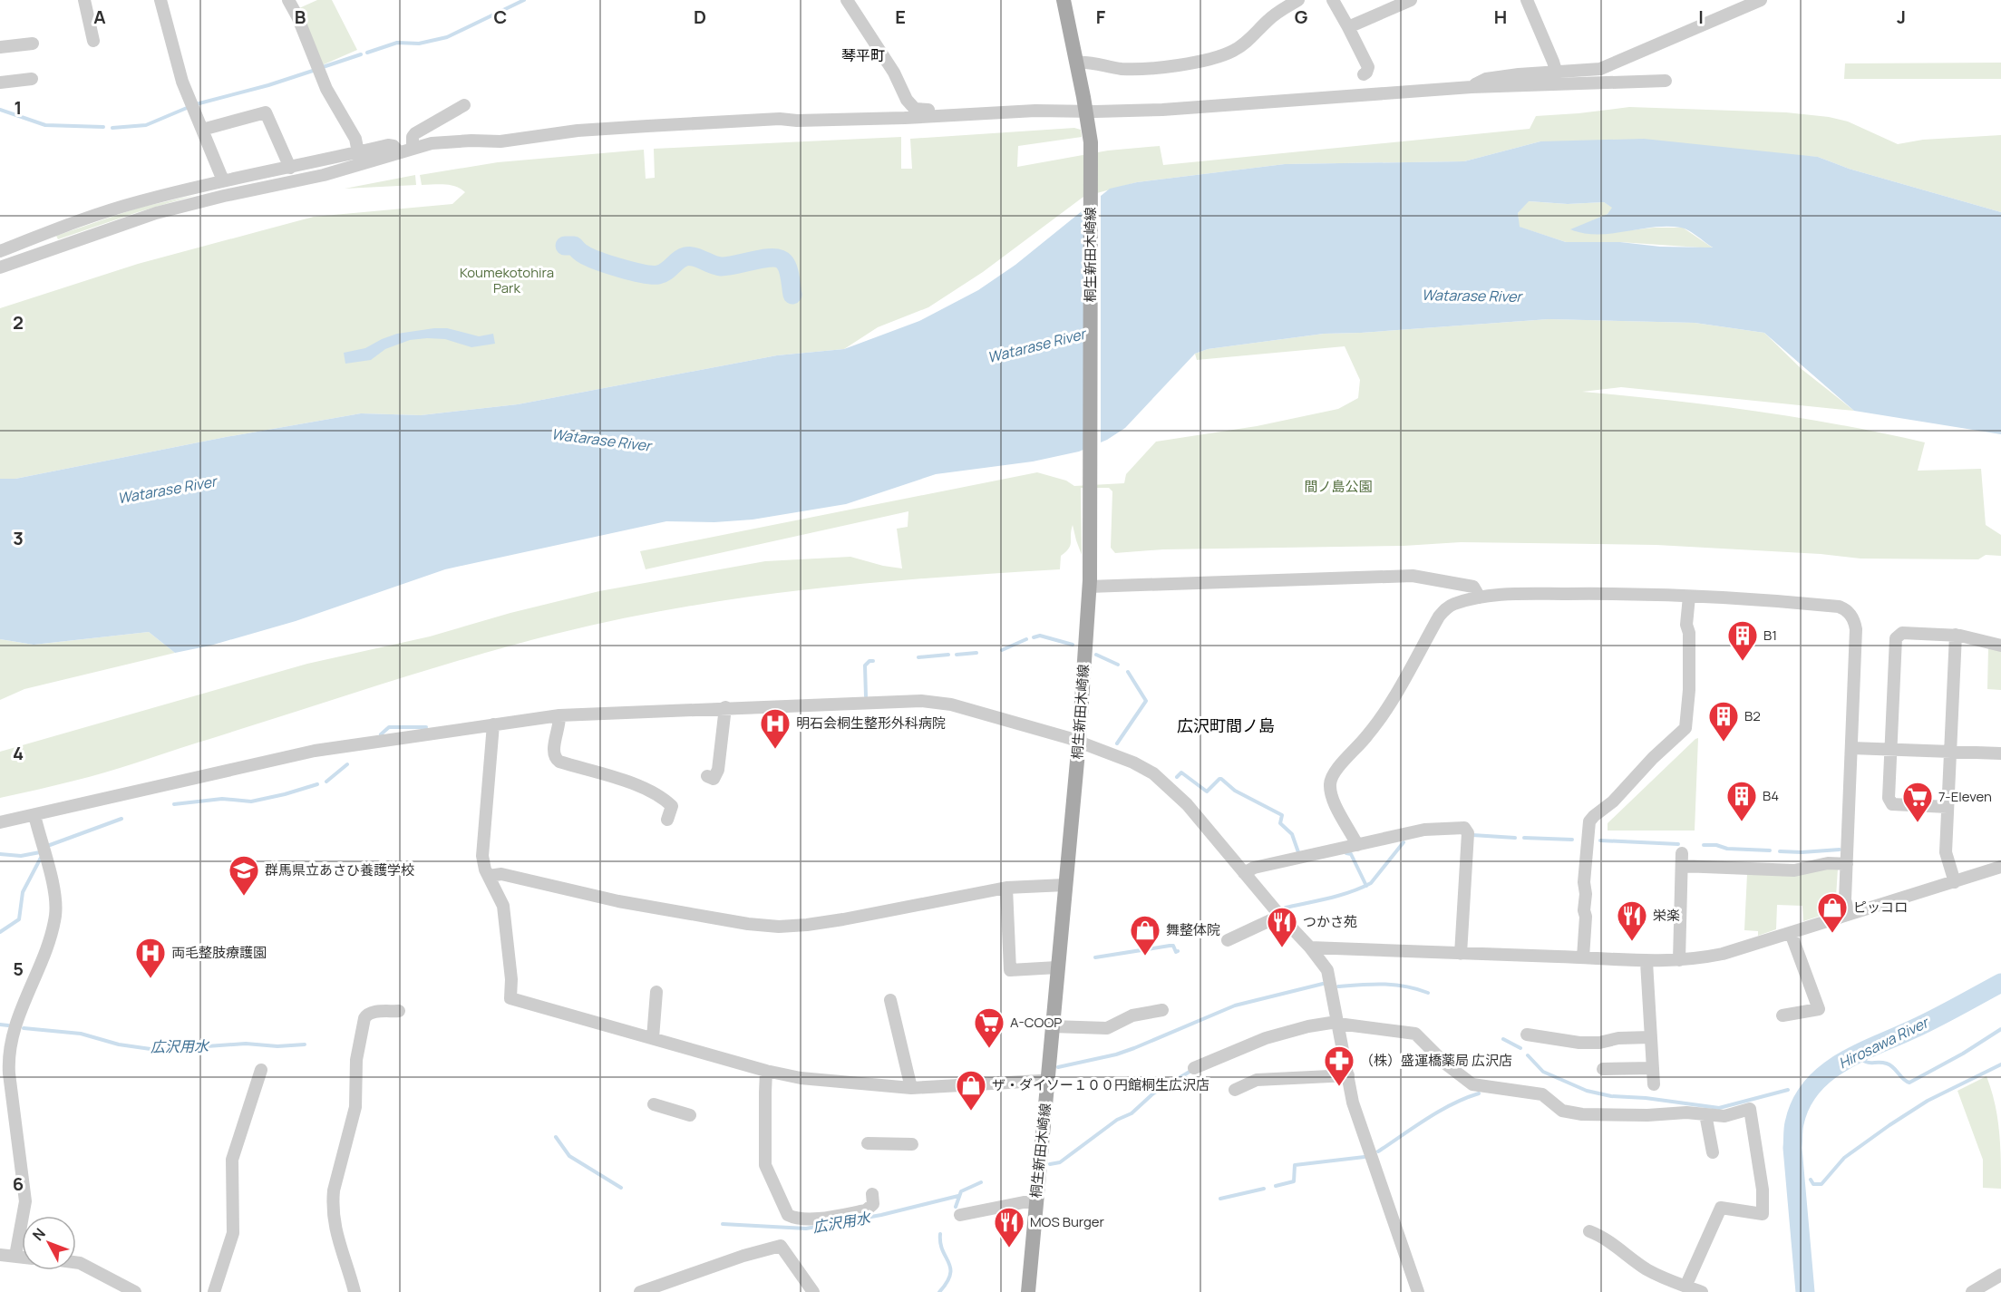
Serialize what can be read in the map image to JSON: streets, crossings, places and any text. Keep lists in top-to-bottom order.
{
  "streets": {
    "main road": ["桐生新田木崎線"]
  },
  "districts": ["琴平町", "広沢町間ノ島"],
  "water": ["Watarase River", "Hirosawa River", "広沢用水"],
  "parks": ["Koumekotohira Park", "間ノ島公園"],
  "places": {
    "building": ["B1", "B2", "B4"],
    "hospital": ["明石会桐生整形外科病院", "両毛整肢療護園"],
    "supermarket": ["7-Eleven", "A-COOP"],
    "school or university": ["群馬県立あさひ養護学校"],
    "shop": ["ピッコロ", "舞整体院", "ザ・ダイソー１００円館桐生広沢店"],
    "restaurant": ["栄楽", "つかさ苑", "MOS Burger"],
    "pharmacy": ["（株）盛運橋薬局 広沢店"]
  },
  "north": "top left",
  "grid": {
    "columns": [
      "A",
      "B",
      "C",
      "D",
      "E",
      "F",
      "G",
      "H",
      "I",
      "J"
    ],
    "rows": [
      "1",
      "2",
      "3",
      "4",
      "5",
      "6"
    ]
  }
}
